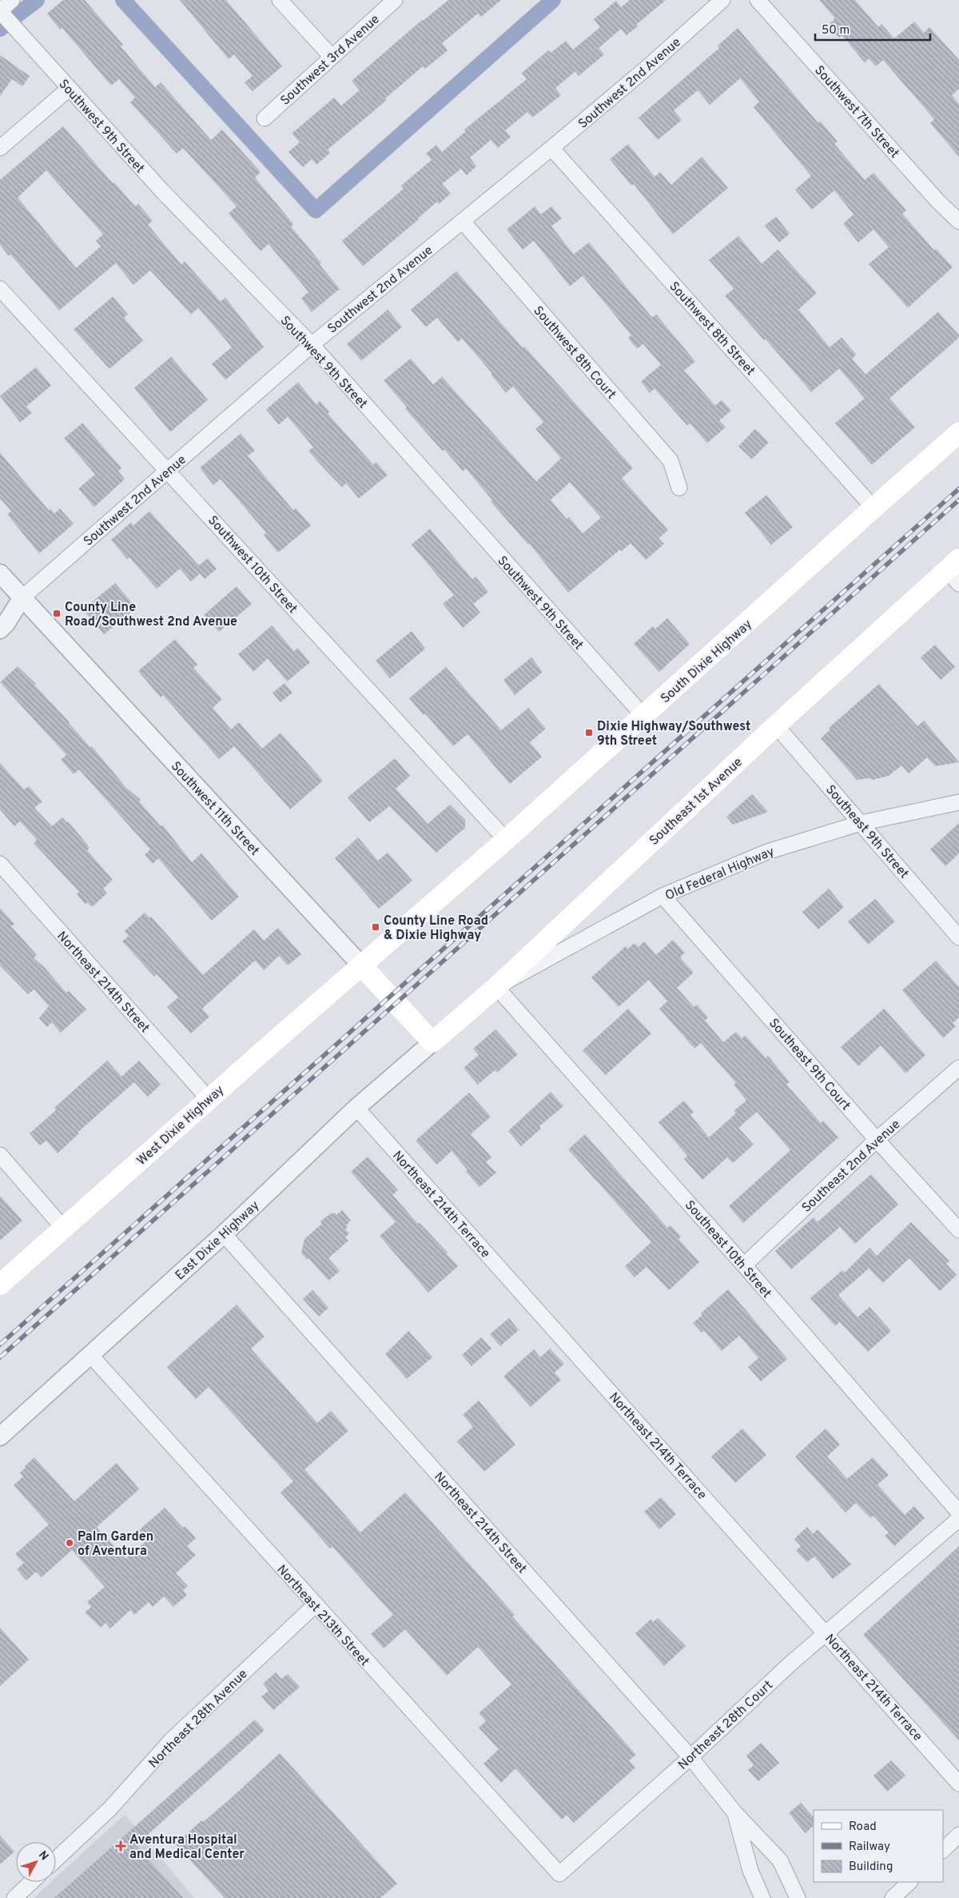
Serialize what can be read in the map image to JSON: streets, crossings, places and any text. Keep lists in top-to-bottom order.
{
  "streets": {
    "main road": [
      "South Dixie Highway",
      "Southeast 1st Avenue",
      "Southwest 11th Street",
      "West Dixie Highway"
    ],
    "street": [
      "Southwest 3rd Avenue",
      "Southwest 2nd Avenue",
      "Southwest 7th Street",
      "Southwest 9th Street",
      "Southwest 8th Street",
      "Southwest 8th Court",
      "Southwest 10th Street",
      "Southeast 9th Street",
      "Old Federal Highway",
      "Northeast 214th Street",
      "Southeast 9th Court",
      "Southeast 2nd Avenue",
      "Northeast 214th Terrace",
      "East Dixie Highway",
      "Southeast 10th Street",
      "Northeast 213th Street",
      "Northeast 28th Avenue",
      "Northeast 28th Court"
    ]
  },
  "crossings": [
    ["Southwest 2nd Avenue", "Southwest 9th Street"],
    ["Southwest 2nd Avenue", "Southwest 8th Street"],
    ["Southwest 2nd Avenue", "Southwest 8th Court"],
    ["Southwest 2nd Avenue", "Southwest 10th Street"],
    ["Southwest 2nd Avenue", "Southwest 11th Street"],
    ["Southwest 9th Street", "South Dixie Highway"],
    ["Southwest 8th Street", "South Dixie Highway"],
    ["Southwest 10th Street", "South Dixie Highway"],
    ["South Dixie Highway", "Southwest 11th Street"],
    ["South Dixie Highway", "West Dixie Highway"],
    ["Southeast 1st Avenue", "Southwest 11th Street"],
    ["Southeast 1st Avenue", "Southeast 9th Street"],
    ["Southeast 1st Avenue", "Old Federal Highway"],
    ["Southeast 1st Avenue", "East Dixie Highway"],
    ["Southeast 1st Avenue", "Southeast 10th Street"],
    ["Southwest 11th Street", "West Dixie Highway"],
    ["Southwest 11th Street", "East Dixie Highway"],
    ["Southeast 9th Street", "Old Federal Highway"],
    ["Old Federal Highway", "Southeast 9th Court"],
    ["Old Federal Highway", "Southeast 10th Street"],
    ["Northeast 214th Street", "West Dixie Highway"],
    ["Northeast 214th Street", "East Dixie Highway"],
    ["Northeast 214th Street", "Northeast 28th Court"],
    ["Southeast 9th Court", "Southeast 2nd Avenue"],
    ["Southeast 2nd Avenue", "Southeast 10th Street"],
    ["Northeast 214th Terrace", "East Dixie Highway"],
    ["Northeast 214th Terrace", "Northeast 28th Court"],
    ["East Dixie Highway", "Northeast 213th Street"],
    ["Northeast 213th Street", "Northeast 28th Avenue"],
    ["Northeast 213th Street", "Northeast 28th Court"]
  ],
  "places": {
    "transit": ["County Line Road/Southwest 2nd Avenue", "Dixie Highway/Southwest 9th Street", "County Line Road & Dixie Highway"],
    "other": ["Palm Garden of Aventura"],
    "health": ["Aventura Hospital and Medical Center"]
  },
  "legend": ["Road", "Railway", "Building"],
  "scale_bar": "50 m",
  "north": "top right"
}
